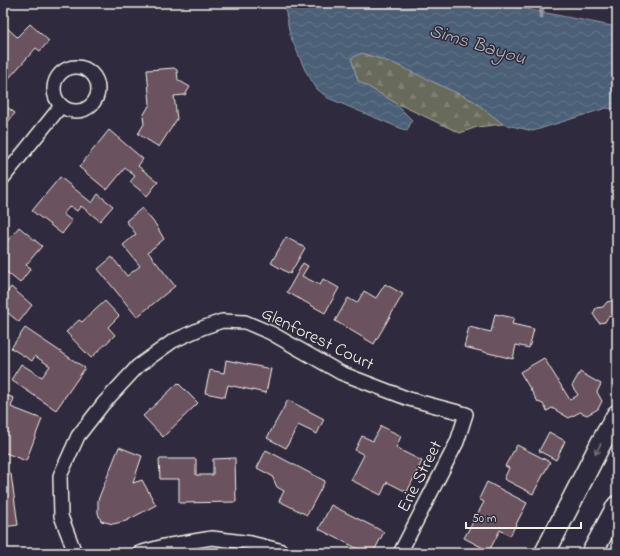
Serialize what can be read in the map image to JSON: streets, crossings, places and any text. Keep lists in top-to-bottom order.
{
  "streets": {
    "street": ["Glenforest Court", "Erie Street"]
  },
  "crossings": [
    ["Glenforest Court", "Erie Street"]
  ],
  "water": ["Sims Bayou"],
  "scale_bar": "50 m"
}
